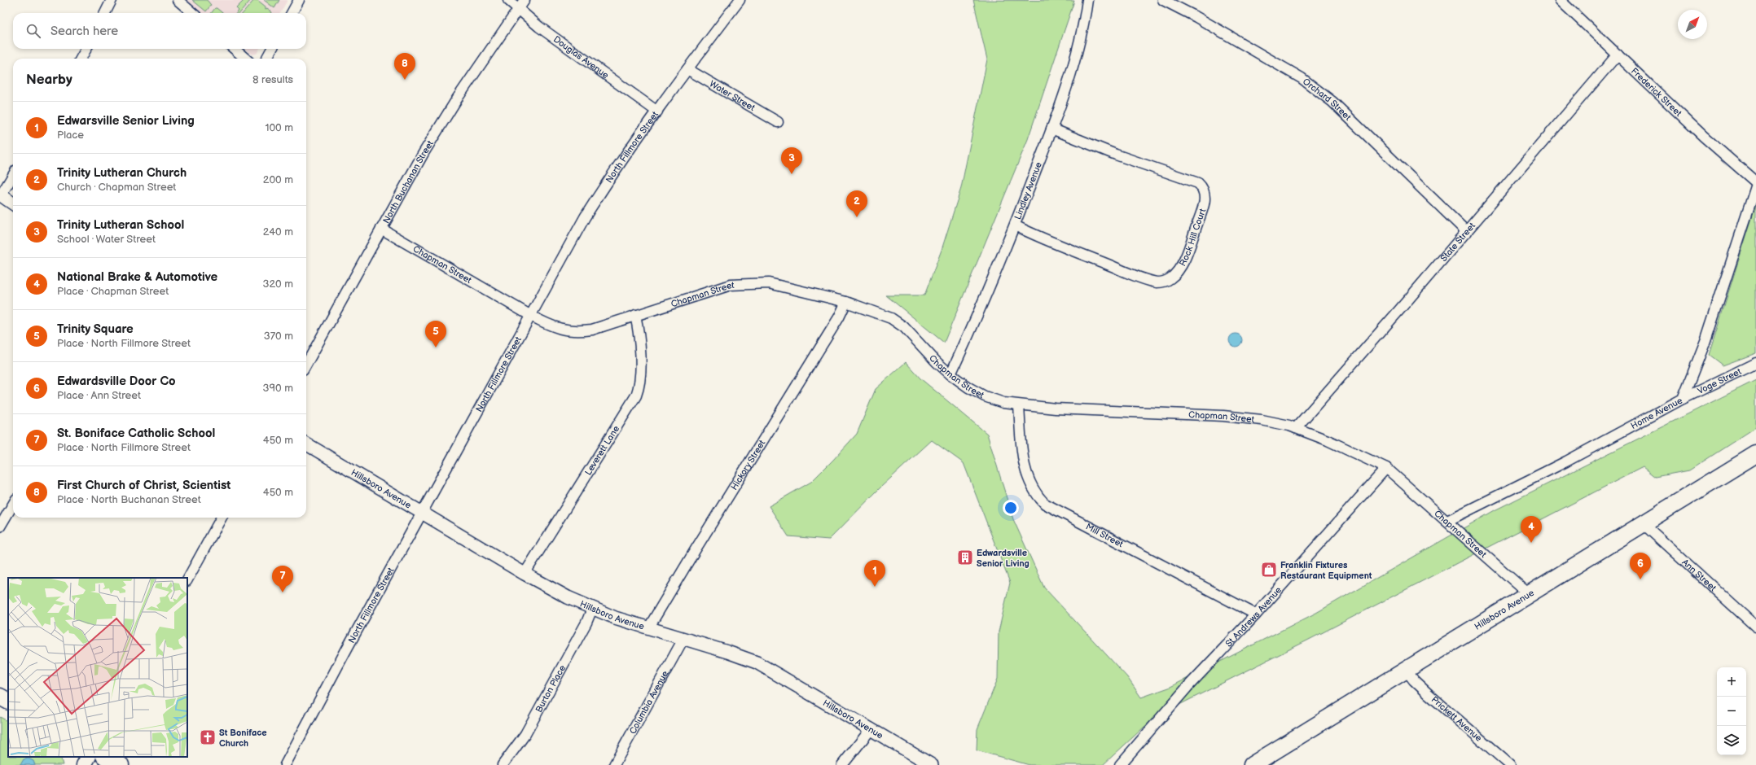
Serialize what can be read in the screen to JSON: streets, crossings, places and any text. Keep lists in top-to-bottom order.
{
  "streets": {
    "main road": ["Hillsboro Avenue"],
    "street": [
      "Douglas Avenue",
      "Frederick Street",
      "Water Street",
      "Orchard Street",
      "North Fillmore Street",
      "North Buchanan Street",
      "Lindley Avenue",
      "Rock Hill Court",
      "State Street",
      "Chapman Street",
      "Voge Street",
      "Home Avenue",
      "Leverett Lane",
      "Hickory Street",
      "Mill Street",
      "Ann Street",
      "St Andrews Avenue",
      "Burton Place",
      "Columbia Avenue",
      "Prickett Avenue"
    ]
  },
  "crossings": [
    ["Douglas Avenue", "North Fillmore Street"],
    ["Douglas Avenue", "North Buchanan Street"],
    ["Frederick Street", "State Street"],
    ["Water Street", "North Fillmore Street"],
    ["Orchard Street", "State Street"],
    ["North Fillmore Street", "Chapman Street"],
    ["North Fillmore Street", "Hillsboro Avenue"],
    ["North Buchanan Street", "Chapman Street"],
    ["Lindley Avenue", "Rock Hill Court"],
    ["Lindley Avenue", "Chapman Street"],
    ["State Street", "Chapman Street"],
    ["Chapman Street", "Home Avenue"],
    ["Chapman Street", "Leverett Lane"],
    ["Chapman Street", "Hickory Street"],
    ["Chapman Street", "Hillsboro Avenue"],
    ["Chapman Street", "Mill Street"],
    ["Chapman Street", "St Andrews Avenue"],
    ["Voge Street", "Home Avenue"],
    ["Leverett Lane", "Hillsboro Avenue"],
    ["Hickory Street", "Hillsboro Avenue"],
    ["Hillsboro Avenue", "Ann Street"],
    ["Hillsboro Avenue", "Burton Place"],
    ["Hillsboro Avenue", "Columbia Avenue"],
    ["Hillsboro Avenue", "Prickett Avenue"],
    ["Mill Street", "St Andrews Avenue"]
  ],
  "places": {
    "building": ["Edwardsville Senior Living"],
    "shop": ["Franklin Fixtures Restaurant Equipment"],
    "church": ["St Boniface Church"]
  },
  "north": "top right",
  "page": {
    "search": "Search here",
    "pins": [
      "8",
      "3",
      "2",
      "5",
      "4",
      "6",
      "1",
      "7"
    ],
    "heading": ["Nearby", "8 results"],
    "list": [
      {
        "mark": "1",
        "name": "Edwarsville Senior Living",
        "note": "Place",
        "value": "100 m"
      },
      {
        "mark": "2",
        "name": "Trinity Lutheran Church",
        "note": "Church · Chapman Street",
        "value": "200 m"
      },
      {
        "mark": "3",
        "name": "Trinity Lutheran School",
        "note": "School · Water Street",
        "value": "240 m"
      },
      {
        "mark": "4",
        "name": "National Brake & Automotive",
        "note": "Place · Chapman Street",
        "value": "320 m"
      },
      {
        "mark": "5",
        "name": "Trinity Square",
        "note": "Place · North Fillmore Street",
        "value": "370 m"
      },
      {
        "mark": "6",
        "name": "Edwardsville Door Co",
        "note": "Place · Ann Street",
        "value": "390 m"
      },
      {
        "mark": "7",
        "name": "St. Boniface Catholic School",
        "note": "Place · North Fillmore Street",
        "value": "450 m"
      },
      {
        "mark": "8",
        "name": "First Church of Christ, Scientist",
        "note": "Place · North Buchanan Street",
        "value": "450 m"
      }
    ],
    "map_buttons": ["+", "−"]
  }
}
